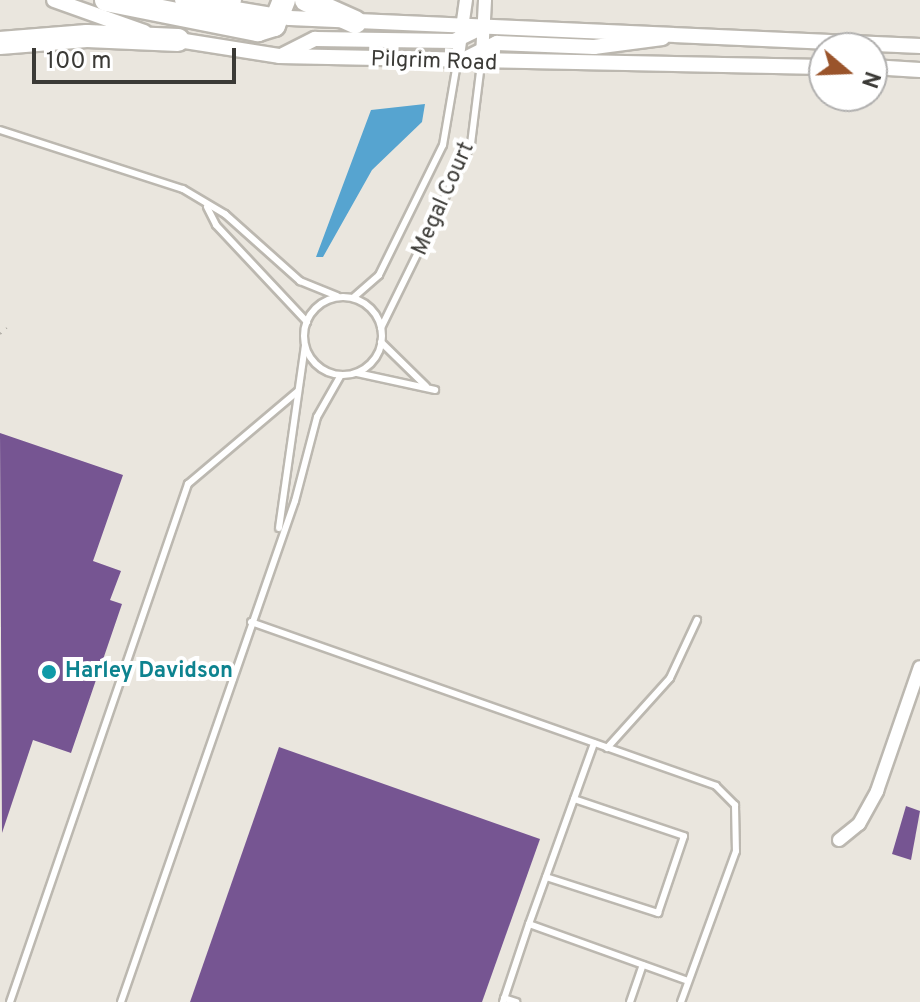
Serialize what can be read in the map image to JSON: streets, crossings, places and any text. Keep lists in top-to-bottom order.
{
  "streets": {
    "street": ["Pilgrim Road"],
    "lane": ["Megal Court"]
  },
  "crossings": [
    ["Pilgrim Road", "Megal Court"]
  ],
  "places": ["Harley Davidson"],
  "scale_bar": "100 m",
  "north": "right"
}
